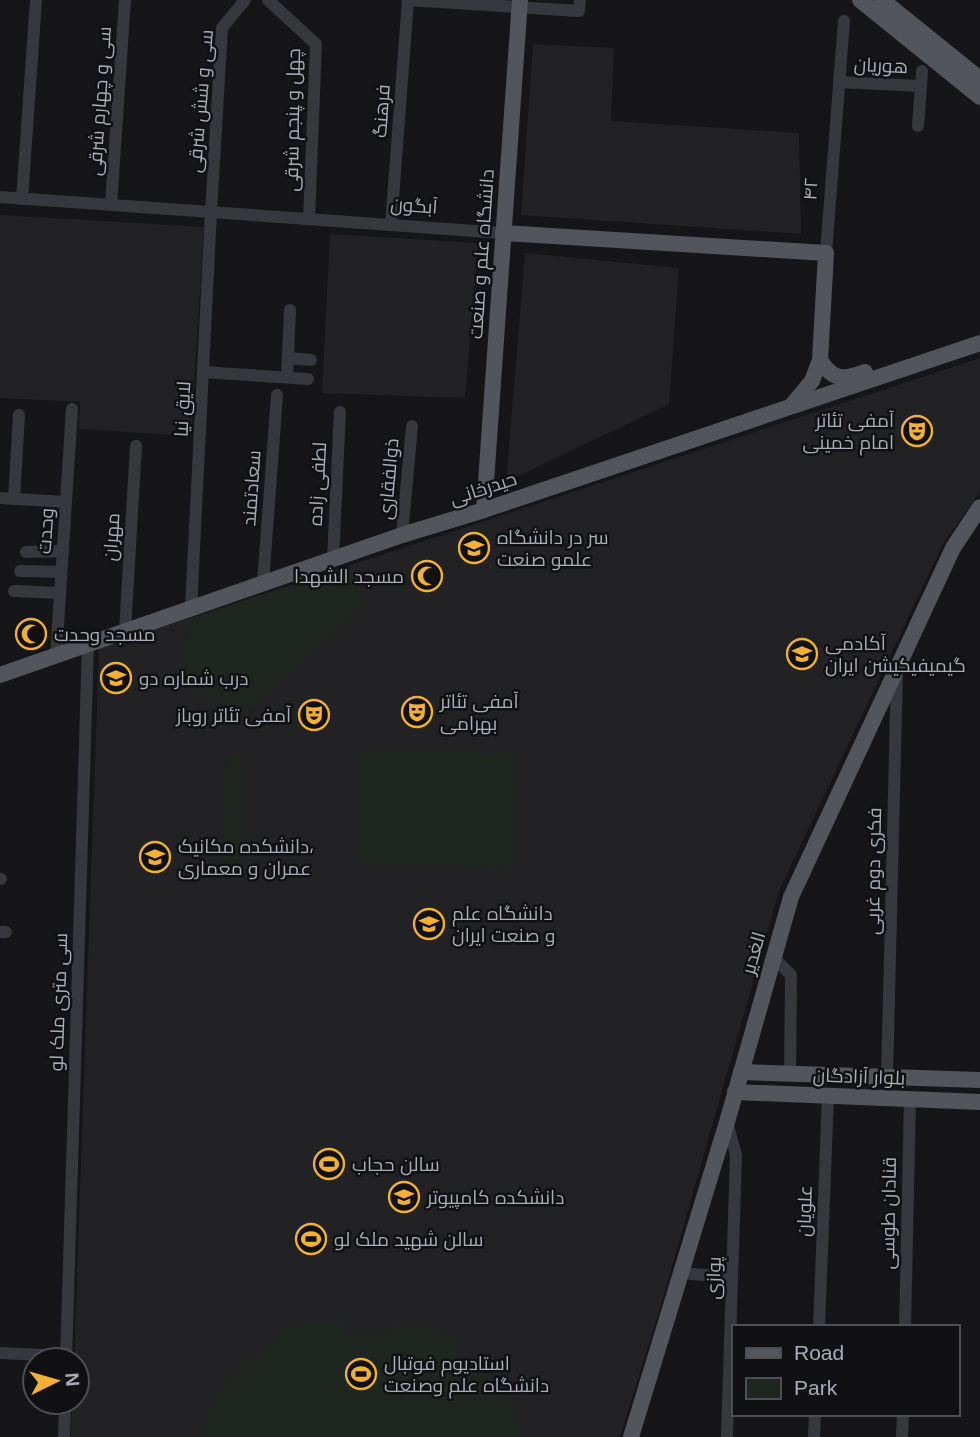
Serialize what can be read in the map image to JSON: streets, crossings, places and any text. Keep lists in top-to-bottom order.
{
  "streets": {
    "main road": [
      "۴۲",
      "آبگون",
      "دانشگاه علم و صنعت",
      "حیدرخانی",
      "الغدیر",
      "بلوار آزادگان"
    ],
    "street": [
      "هوریان",
      "سی و چهارم شرقی",
      "سی و شش شرقی",
      "فرهنگ",
      "چهل و ‍پنجم شرقی",
      "لایق نیا",
      "ذوالفقاری",
      "لطفی زاده",
      "سعادتمند",
      "وحدت",
      "مهران",
      "فکری دوم غربی",
      "سی متری ملک لو",
      "علویان",
      "قنادان طوسی",
      "پوازی"
    ]
  },
  "crossings": [
    ["هوریان", "۴۲"],
    ["سی و چهارم شرقی", "آبگون"],
    ["سی و شش شرقی", "آبگون"],
    ["سی و شش شرقی", "لایق نیا"],
    ["فرهنگ", "آبگون"],
    ["چهل و ‍پنجم شرقی", "آبگون"],
    ["۴۲", "آبگون"],
    ["آبگون", "دانشگاه علم و صنعت"],
    ["آبگون", "لایق نیا"],
    ["دانشگاه علم و صنعت", "حیدرخانی"],
    ["لایق نیا", "حیدرخانی"],
    ["ذوالفقاری", "حیدرخانی"],
    ["لطفی زاده", "حیدرخانی"],
    ["سعادتمند", "حیدرخانی"],
    ["حیدرخانی", "وحدت"],
    ["حیدرخانی", "مهران"],
    ["حیدرخانی", "سی متری ملک لو"],
    ["فکری دوم غربی", "الغدیر"],
    ["فکری دوم غربی", "بلوار آزادگان"],
    ["الغدیر", "بلوار آزادگان"],
    ["الغدیر", "پوازی"],
    ["بلوار آزادگان", "علویان"],
    ["بلوار آزادگان", "قنادان طوسی"]
  ],
  "places": {
    "theatre": ["آمفی تئاتر امام خمینی", "آمفی تئاتر بهرامی", "آمفی تئاتر روباز"],
    "school or university": [
      "سر در دانشگاه علمو صنعت",
      "آکادمی گیمیفیکیشن ایران",
      "درب شماره دو",
      "دانشکده مکانیک، عمران و معماری",
      "دانشگاه علم و صنعت ایران",
      "دانشکده کامپیوتر"
    ],
    "mosque": ["مسجد الشهدا", "مسجد وحدت"],
    "sports": ["سالن حجاب", "سالن شهید ملک لو", "استادیوم فوتبال دانشگاه علم وصنعت"]
  },
  "legend": ["Road", "Park"],
  "north": "right"
}
